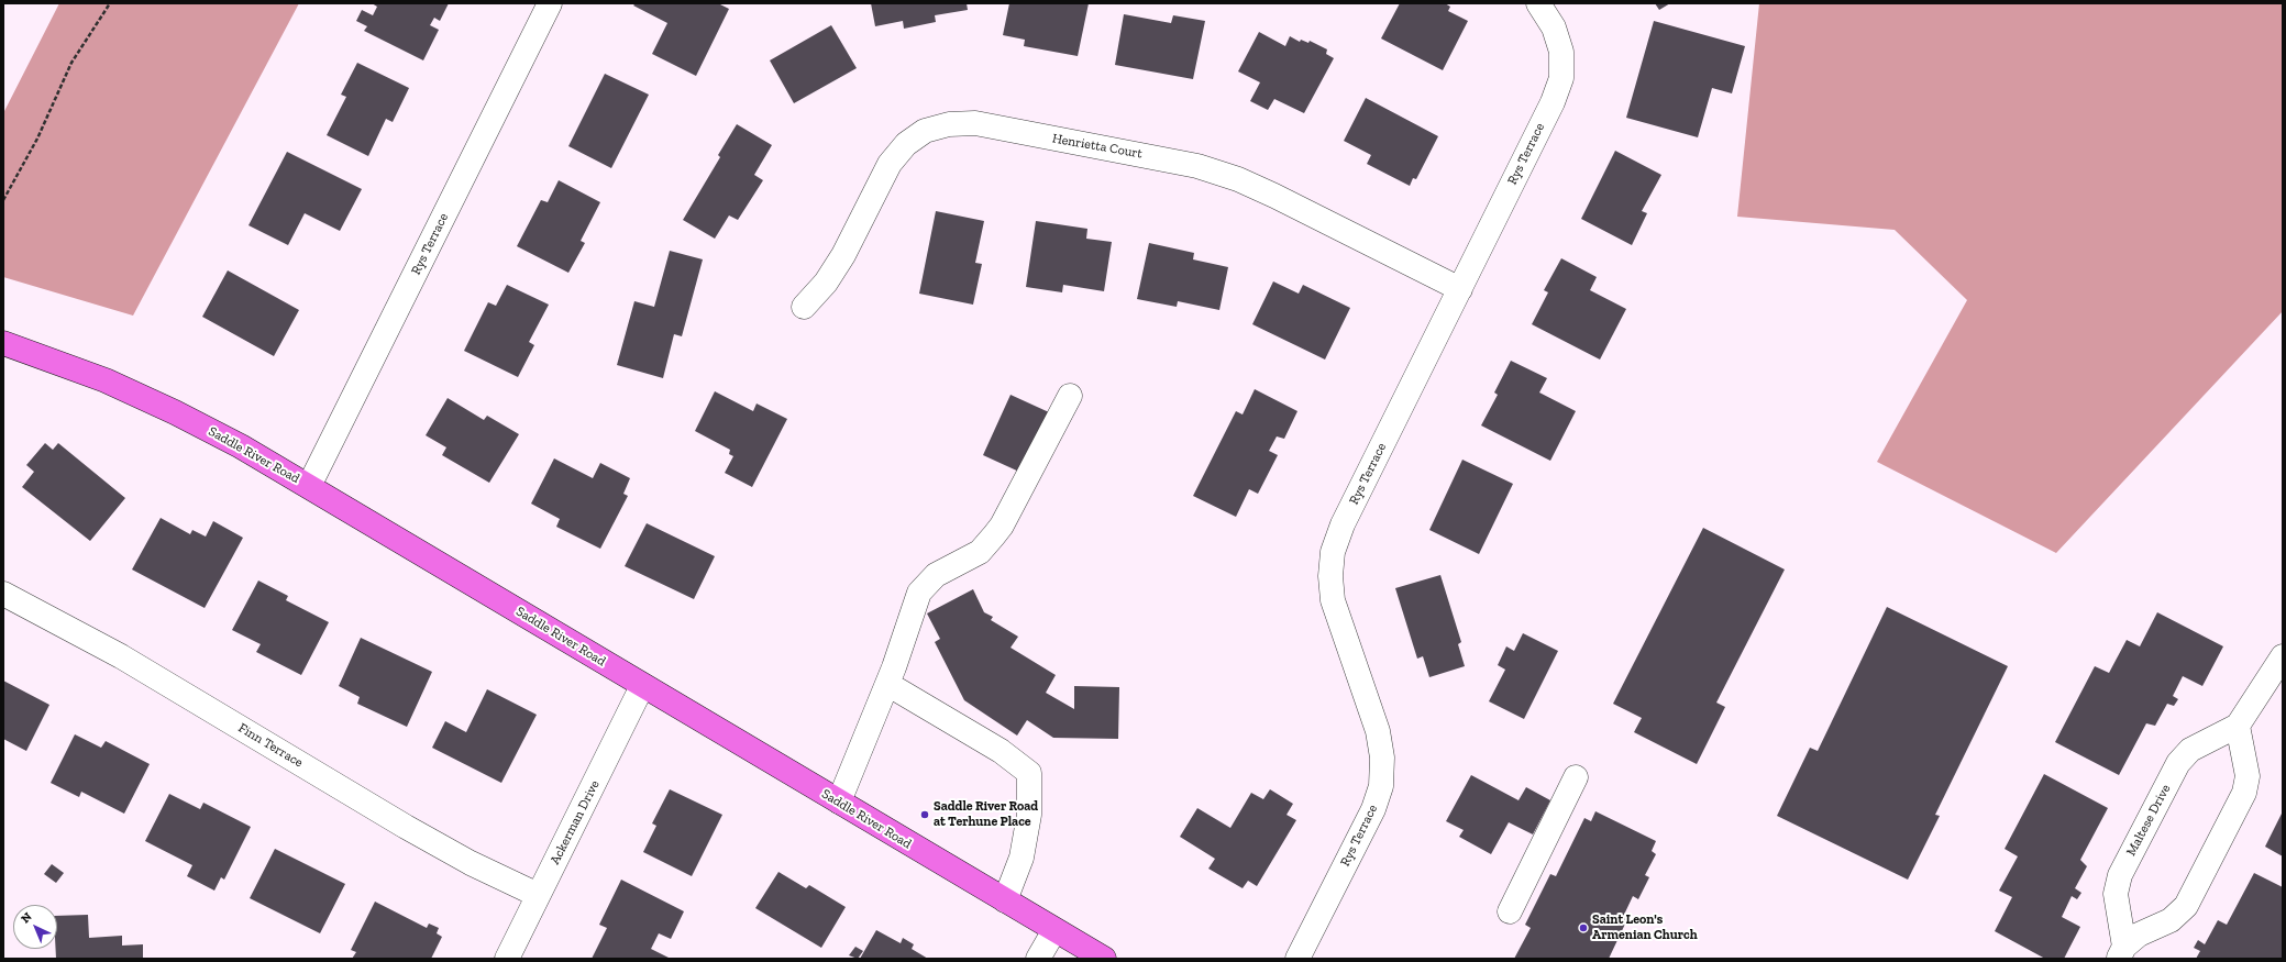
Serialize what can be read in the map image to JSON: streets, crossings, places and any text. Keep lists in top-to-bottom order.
{
  "streets": {
    "main road": ["Saddle River Road"],
    "street": [
      "Henrietta Court",
      "Rys Terrace",
      "Finn Terrace",
      "Maltese Drive",
      "Ackerman Drive"
    ]
  },
  "crossings": [
    ["Henrietta Court", "Rys Terrace"],
    ["Rys Terrace", "Saddle River Road"],
    ["Saddle River Road", "Ackerman Drive"],
    ["Finn Terrace", "Ackerman Drive"]
  ],
  "places": ["Saddle River Road at Terhune Place", "Saint Leon's Armenian Church"],
  "north": "top left"
}
